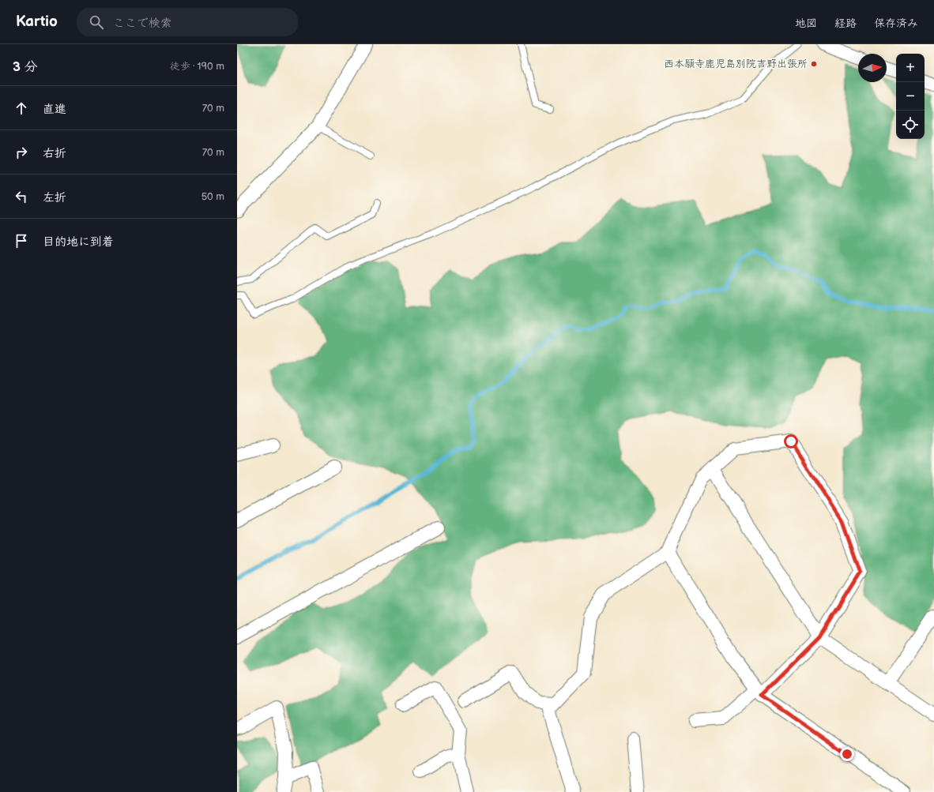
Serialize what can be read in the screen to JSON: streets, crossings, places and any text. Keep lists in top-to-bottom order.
{
  "places": ["西本願寺鹿児島別院吉野出張所"],
  "north": "right",
  "page": {
    "header": "Kartio",
    "search": "ここで検索",
    "nav": ["地図", "経路", "保存済み"],
    "heading": ["3 分", "徒歩 · 190 m"],
    "map_buttons": ["+", "−"],
    "list": [
      ["直進", "70 m"],
      ["右折", "70 m"],
      ["左折", "50 m"],
      "目的地に到着"
    ]
  }
}
